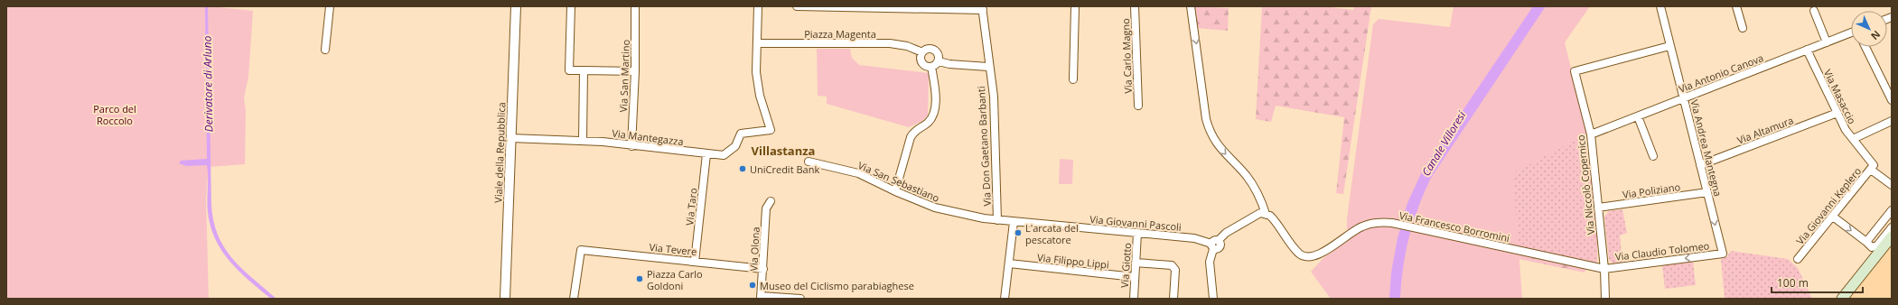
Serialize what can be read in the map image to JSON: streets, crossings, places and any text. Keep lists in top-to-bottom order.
{
  "streets": {
    "street": [
      "Piazza Magenta",
      "Via Carlo Magno",
      "Via Antonio Canova",
      "Via San Martino",
      "Via Masaccio",
      "Via Altamura",
      "Via Mantegazza",
      "Via Don Gaetano Barbanti",
      "Via Andrea Mantegna",
      "Viale della Repubblica",
      "Via San Sebastiano",
      "Via Niccolò Copernico",
      "Via Poliziano",
      "Via Giovanni Keplero",
      "Via Taro",
      "Via Giovanni Pascoli",
      "Via Francesco Borromini",
      "Via Tevere",
      "Via Olona",
      "Via Claudio Tolomeo",
      "Via Filippo Lippi",
      "Via Giotto"
    ]
  },
  "crossings": [
    ["Piazza Magenta", "Via Mantegazza"],
    ["Via Antonio Canova", "Via Masaccio"],
    ["Via Antonio Canova", "Via Andrea Mantegna"],
    ["Via Antonio Canova", "Via Niccolò Copernico"],
    ["Via San Martino", "Via Mantegazza"],
    ["Via Masaccio", "Via Altamura"],
    ["Via Masaccio", "Via Giovanni Keplero"],
    ["Via Altamura", "Via Andrea Mantegna"],
    ["Via Mantegazza", "Viale della Repubblica"],
    ["Via Mantegazza", "Via Taro"],
    ["Via Don Gaetano Barbanti", "Via San Sebastiano"],
    ["Via Andrea Mantegna", "Via Niccolò Copernico"],
    ["Via Andrea Mantegna", "Via Poliziano"],
    ["Via Andrea Mantegna", "Via Claudio Tolomeo"],
    ["Via San Sebastiano", "Via Giovanni Pascoli"],
    ["Via Niccolò Copernico", "Via Poliziano"],
    ["Via Niccolò Copernico", "Via Francesco Borromini"],
    ["Via Niccolò Copernico", "Via Claudio Tolomeo"],
    ["Via Taro", "Via Tevere"],
    ["Via Giovanni Pascoli", "Via Giotto"],
    ["Via Francesco Borromini", "Via Claudio Tolomeo"],
    ["Via Tevere", "Via Olona"],
    ["Via Filippo Lippi", "Via Giotto"]
  ],
  "one_way": ["Via Claudio Tolomeo"],
  "districts": ["Villastanza"],
  "water": ["Derivatore di Arluno", "Canale Villoresi"],
  "parks": ["Parco del Roccolo"],
  "places": [
    "UniCredit Bank",
    "L'arcata del pescatore",
    "Piazza Carlo Goldoni",
    "Museo del Ciclismo parabiaghese"
  ],
  "scale_bar": "100 m",
  "north": "bottom right"
}
